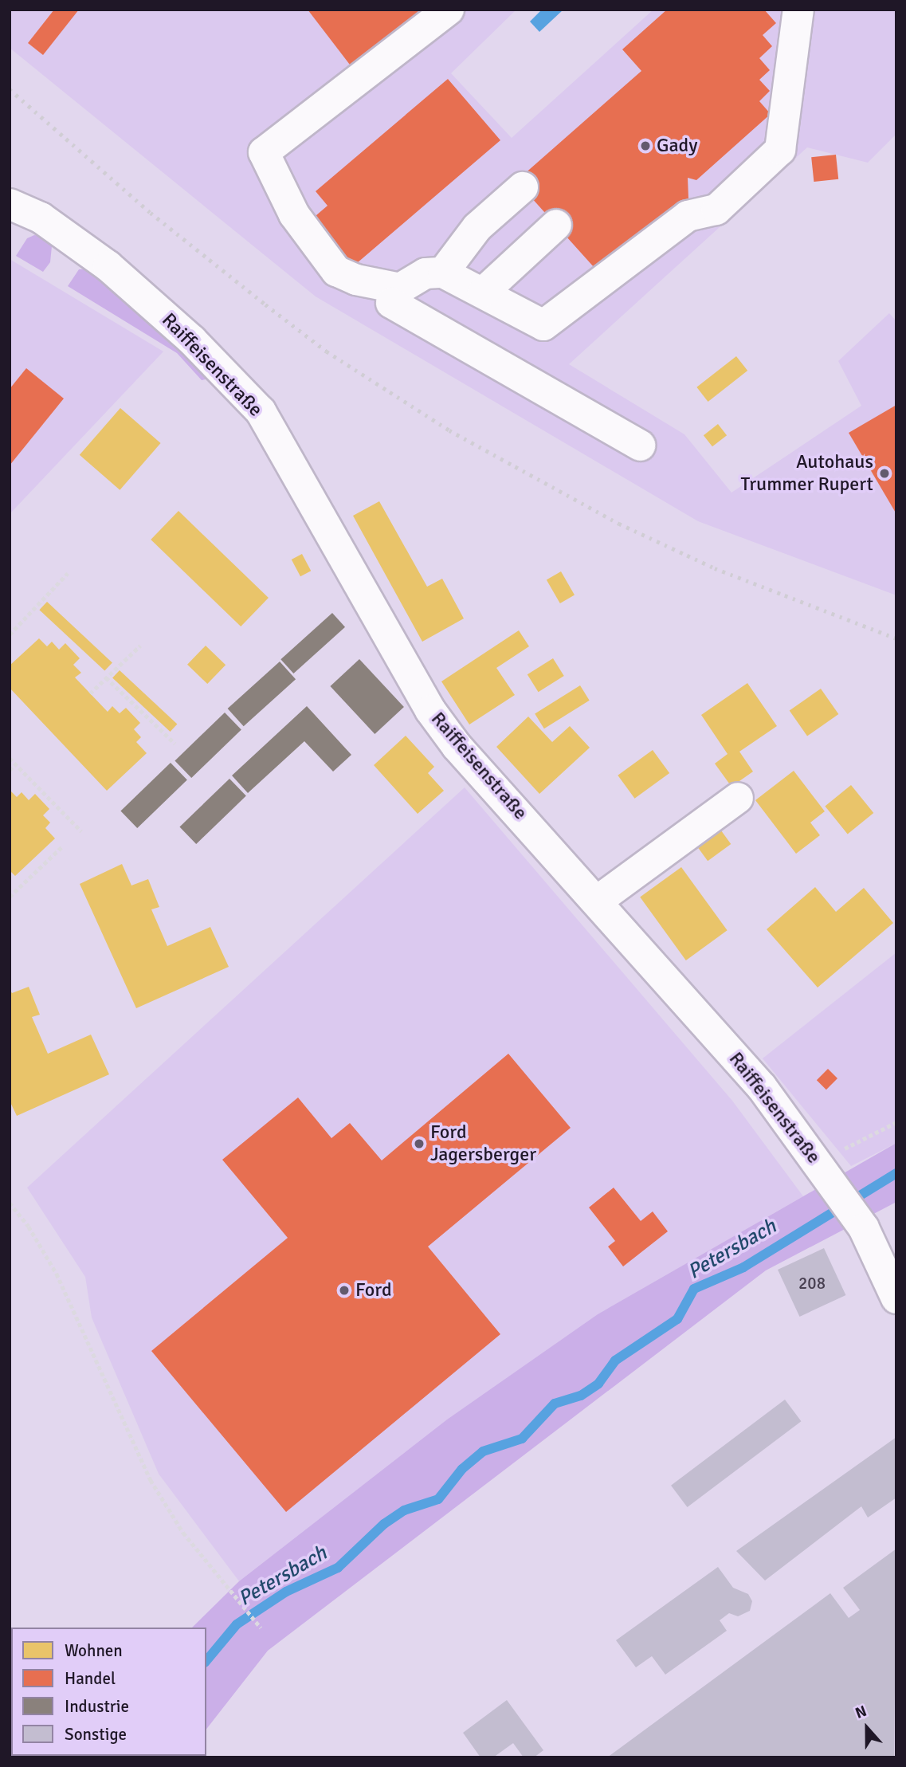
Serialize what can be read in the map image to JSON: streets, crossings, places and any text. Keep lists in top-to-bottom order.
{
  "streets": {
    "street": ["Raiffeisenstraße"]
  },
  "water": ["Petersbach"],
  "places": [
    "Gady",
    "Autohaus Trummer Rupert",
    "Ford Jagersberger",
    "Ford"
  ],
  "house_numbers": ["208"],
  "legend": [
    "Wohnen",
    "Handel",
    "Industrie",
    "Sonstige"
  ],
  "north": "top"
}
